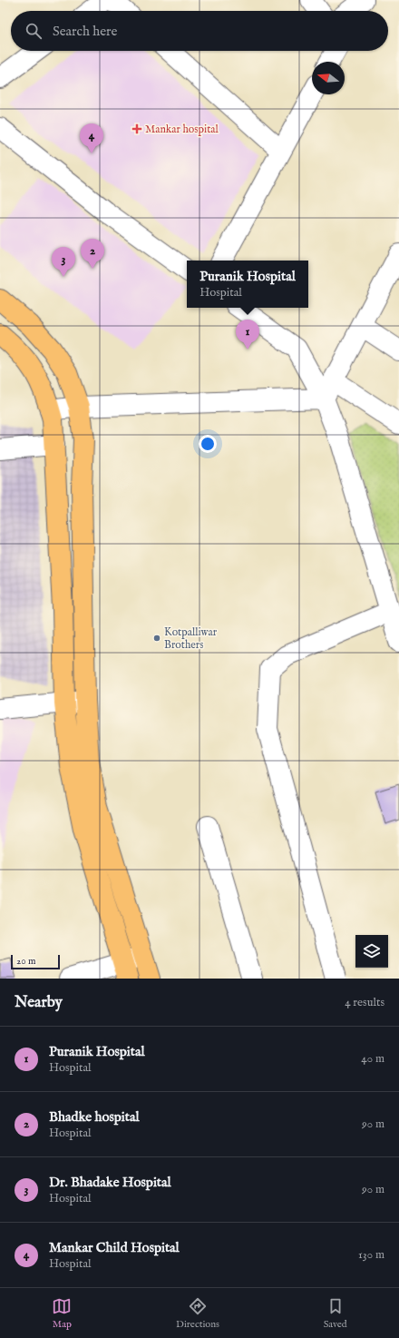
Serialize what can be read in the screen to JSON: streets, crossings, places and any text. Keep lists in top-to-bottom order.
{
  "places": {
    "health": ["Mankar hospital"],
    "other": ["Kotpalliwar Brothers"]
  },
  "scale_bar": "20 m",
  "north": "left",
  "page": {
    "search": "Search here",
    "pins": [
      "4",
      "2",
      "3",
      "1"
    ],
    "popup": ["Puranik Hospital", "Hospital"],
    "scale": "20 m",
    "heading": ["Nearby", "4 results"],
    "list": [
      {
        "mark": "1",
        "name": "Puranik Hospital",
        "note": "Hospital",
        "value": "40 m"
      },
      {
        "mark": "2",
        "name": "Bhadke hospital",
        "note": "Hospital",
        "value": "90 m"
      },
      {
        "mark": "3",
        "name": "Dr. Bhadake Hospital",
        "note": "Hospital",
        "value": "90 m"
      },
      {
        "mark": "4",
        "name": "Mankar Child Hospital",
        "note": "Hospital",
        "value": "130 m"
      }
    ],
    "nav": ["Map", "Directions", "Saved"]
  }
}
